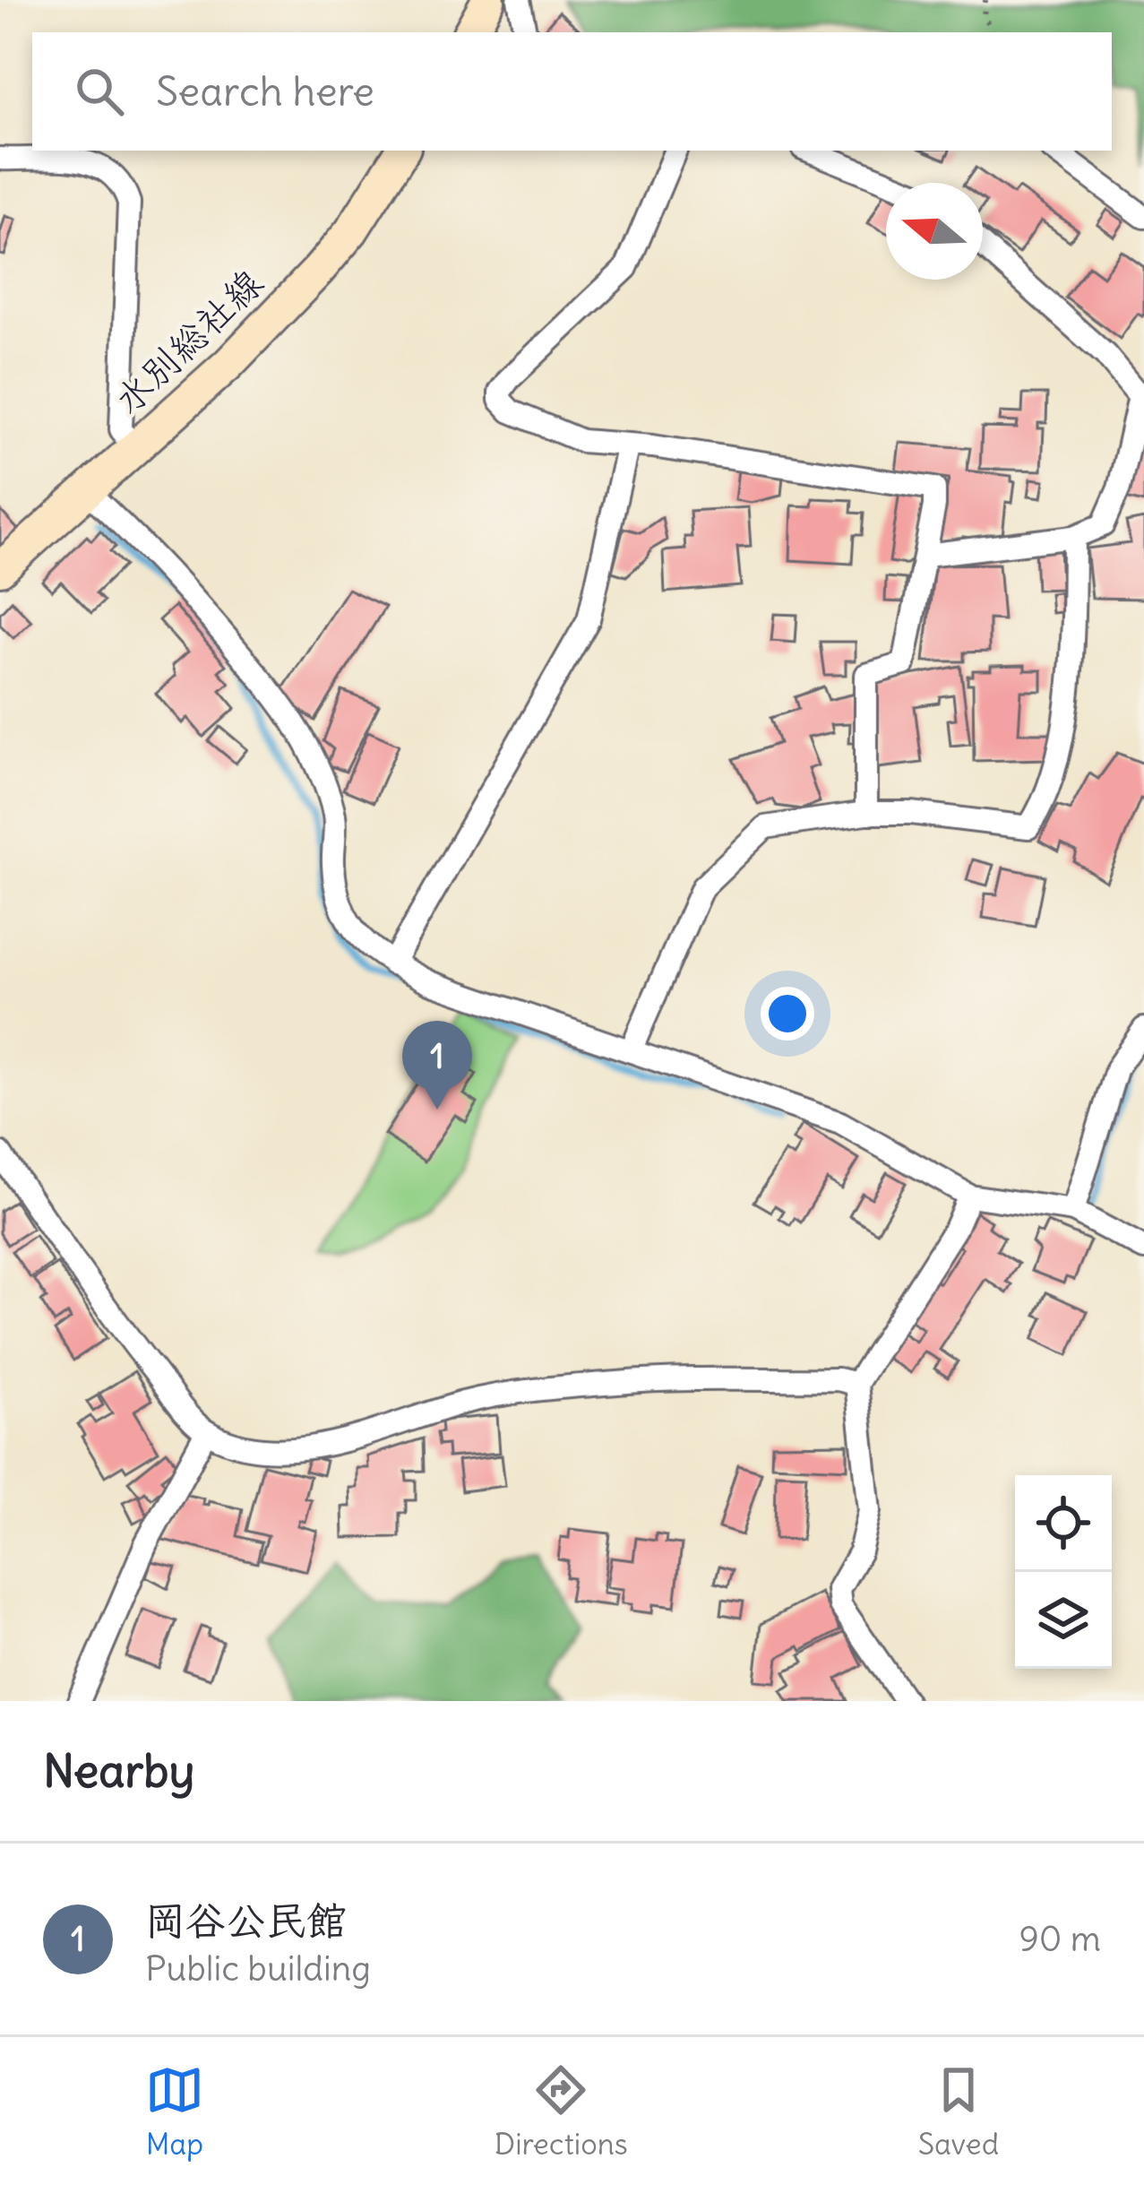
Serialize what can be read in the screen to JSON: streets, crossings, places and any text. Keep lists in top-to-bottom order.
{
  "streets": {
    "main road": ["水別総社線"]
  },
  "north": "left",
  "page": {
    "search": "Search here",
    "pins": "1",
    "heading": "Nearby",
    "list": [
      {
        "mark": "1",
        "name": "岡谷公民館",
        "note": "Public building",
        "value": "90 m"
      }
    ],
    "nav": ["Map", "Directions", "Saved"]
  }
}
